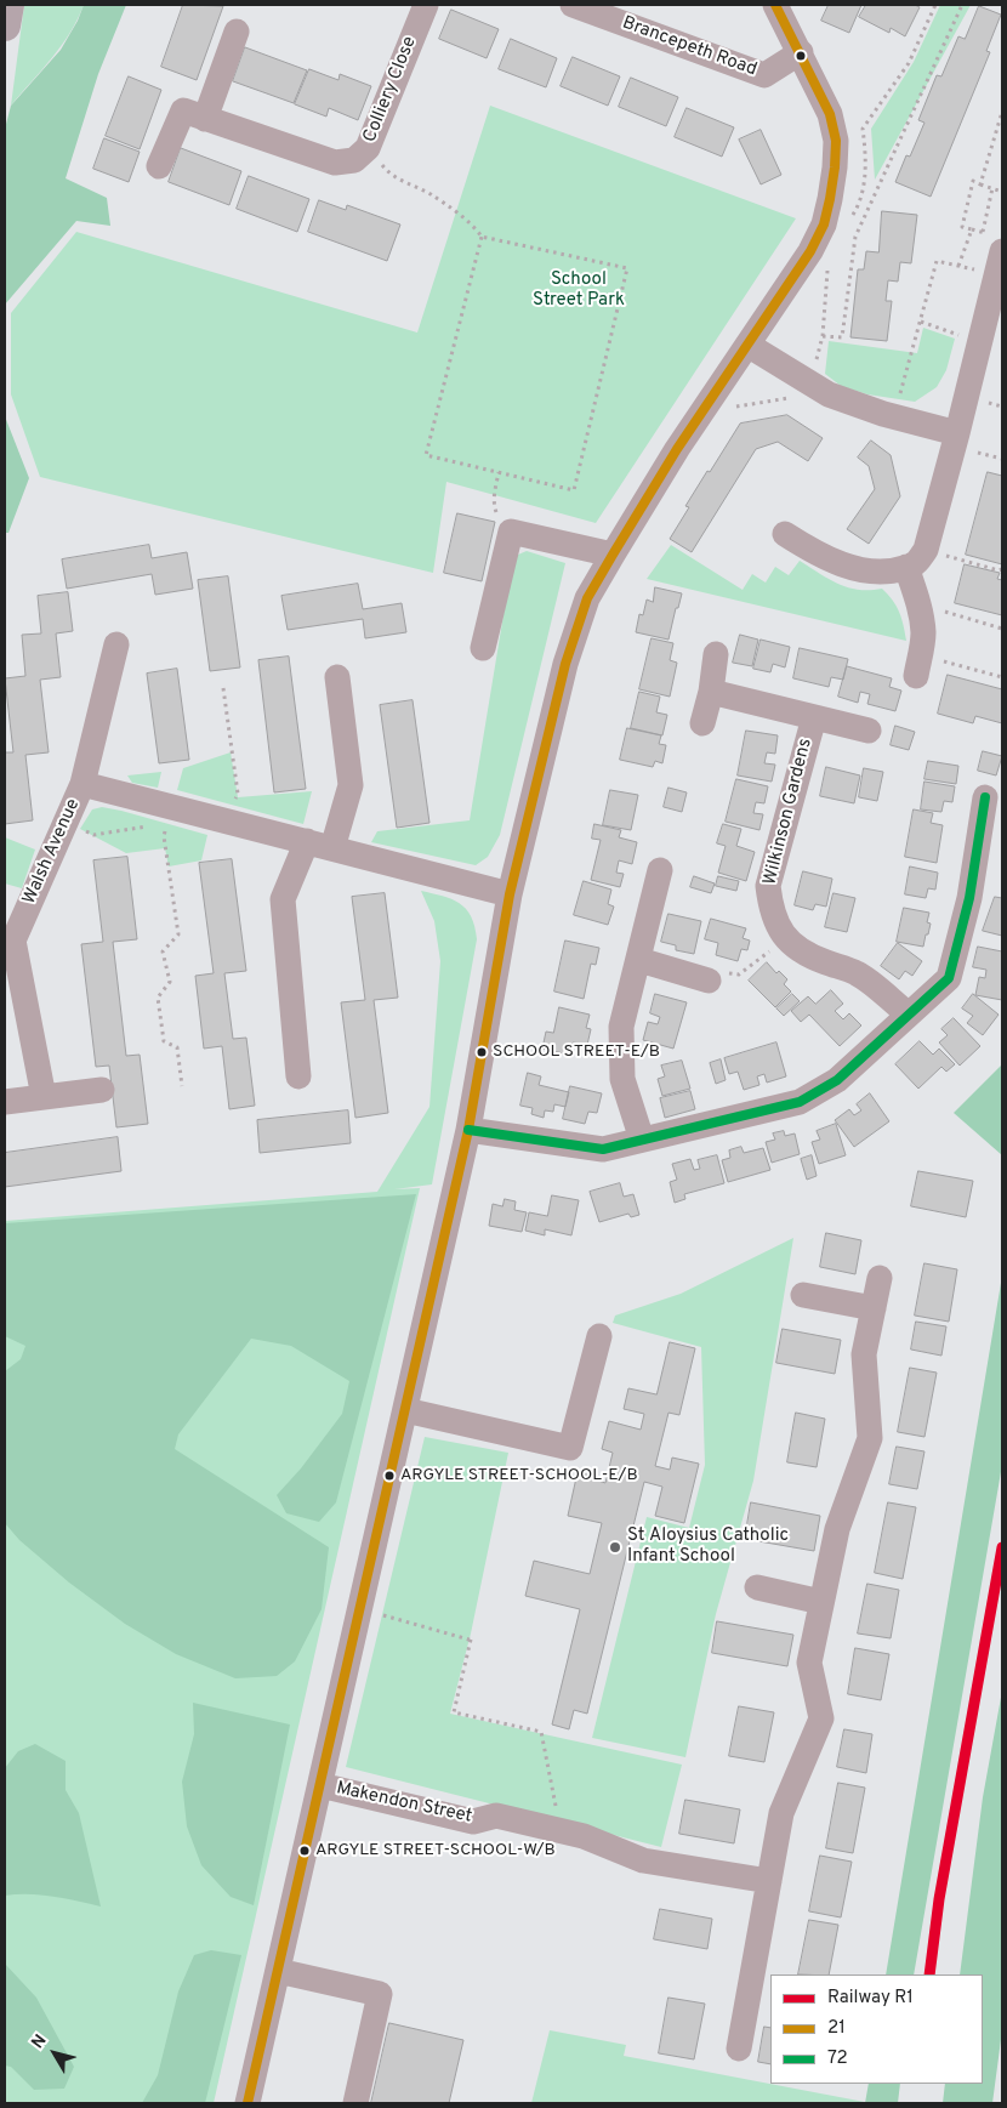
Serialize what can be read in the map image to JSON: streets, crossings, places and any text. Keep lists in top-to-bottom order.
{
  "streets": {
    "street": [
      "Brancepeth Road",
      "Colliery Close",
      "Wilkinson Gardens",
      "Walsh Avenue",
      "Makendon Street"
    ]
  },
  "parks": ["School Street Park"],
  "places": [
    "SCHOOL STREET-E/B",
    "ARGYLE STREET-SCHOOL-E/B",
    "St Aloysius Catholic Infant School",
    "ARGYLE STREET-SCHOOL-W/B"
  ],
  "lines": ["transit line 21", "transit line 72", "rail line R1"],
  "legend": ["Railway R1", "21", "72"],
  "north": "top left"
}
